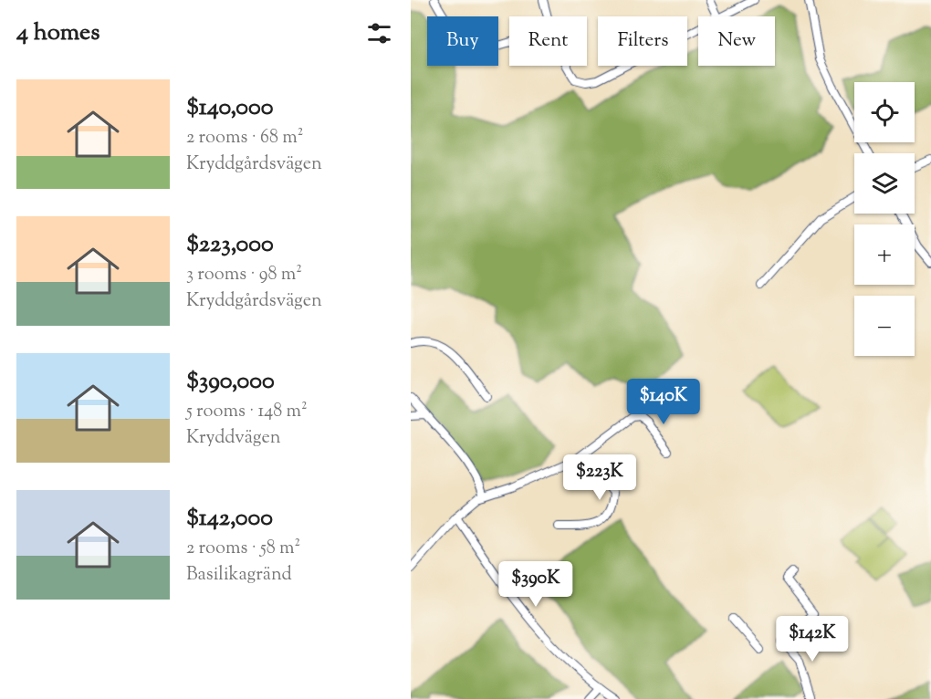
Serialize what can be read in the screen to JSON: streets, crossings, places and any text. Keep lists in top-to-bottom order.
{
  "page": {
    "heading": "4 homes",
    "chip": [
      "Buy",
      "Rent",
      "Filters",
      "New"
    ],
    "list": [
      {
        "name": "$140,000",
        "note": "2 rooms · 68 m² · Kryddgårdsvägen"
      },
      {
        "name": "$223,000",
        "note": "3 rooms · 98 m² · Kryddgårdsvägen"
      },
      {
        "name": "$390,000",
        "note": "5 rooms · 148 m² · Kryddvägen"
      },
      {
        "name": "$142,000",
        "note": "2 rooms · 58 m² · Basilikagränd"
      }
    ],
    "map_buttons": ["+", "−"],
    "price": [
      "$140K",
      "$223K",
      "$390K",
      "$142K"
    ]
  }
}
